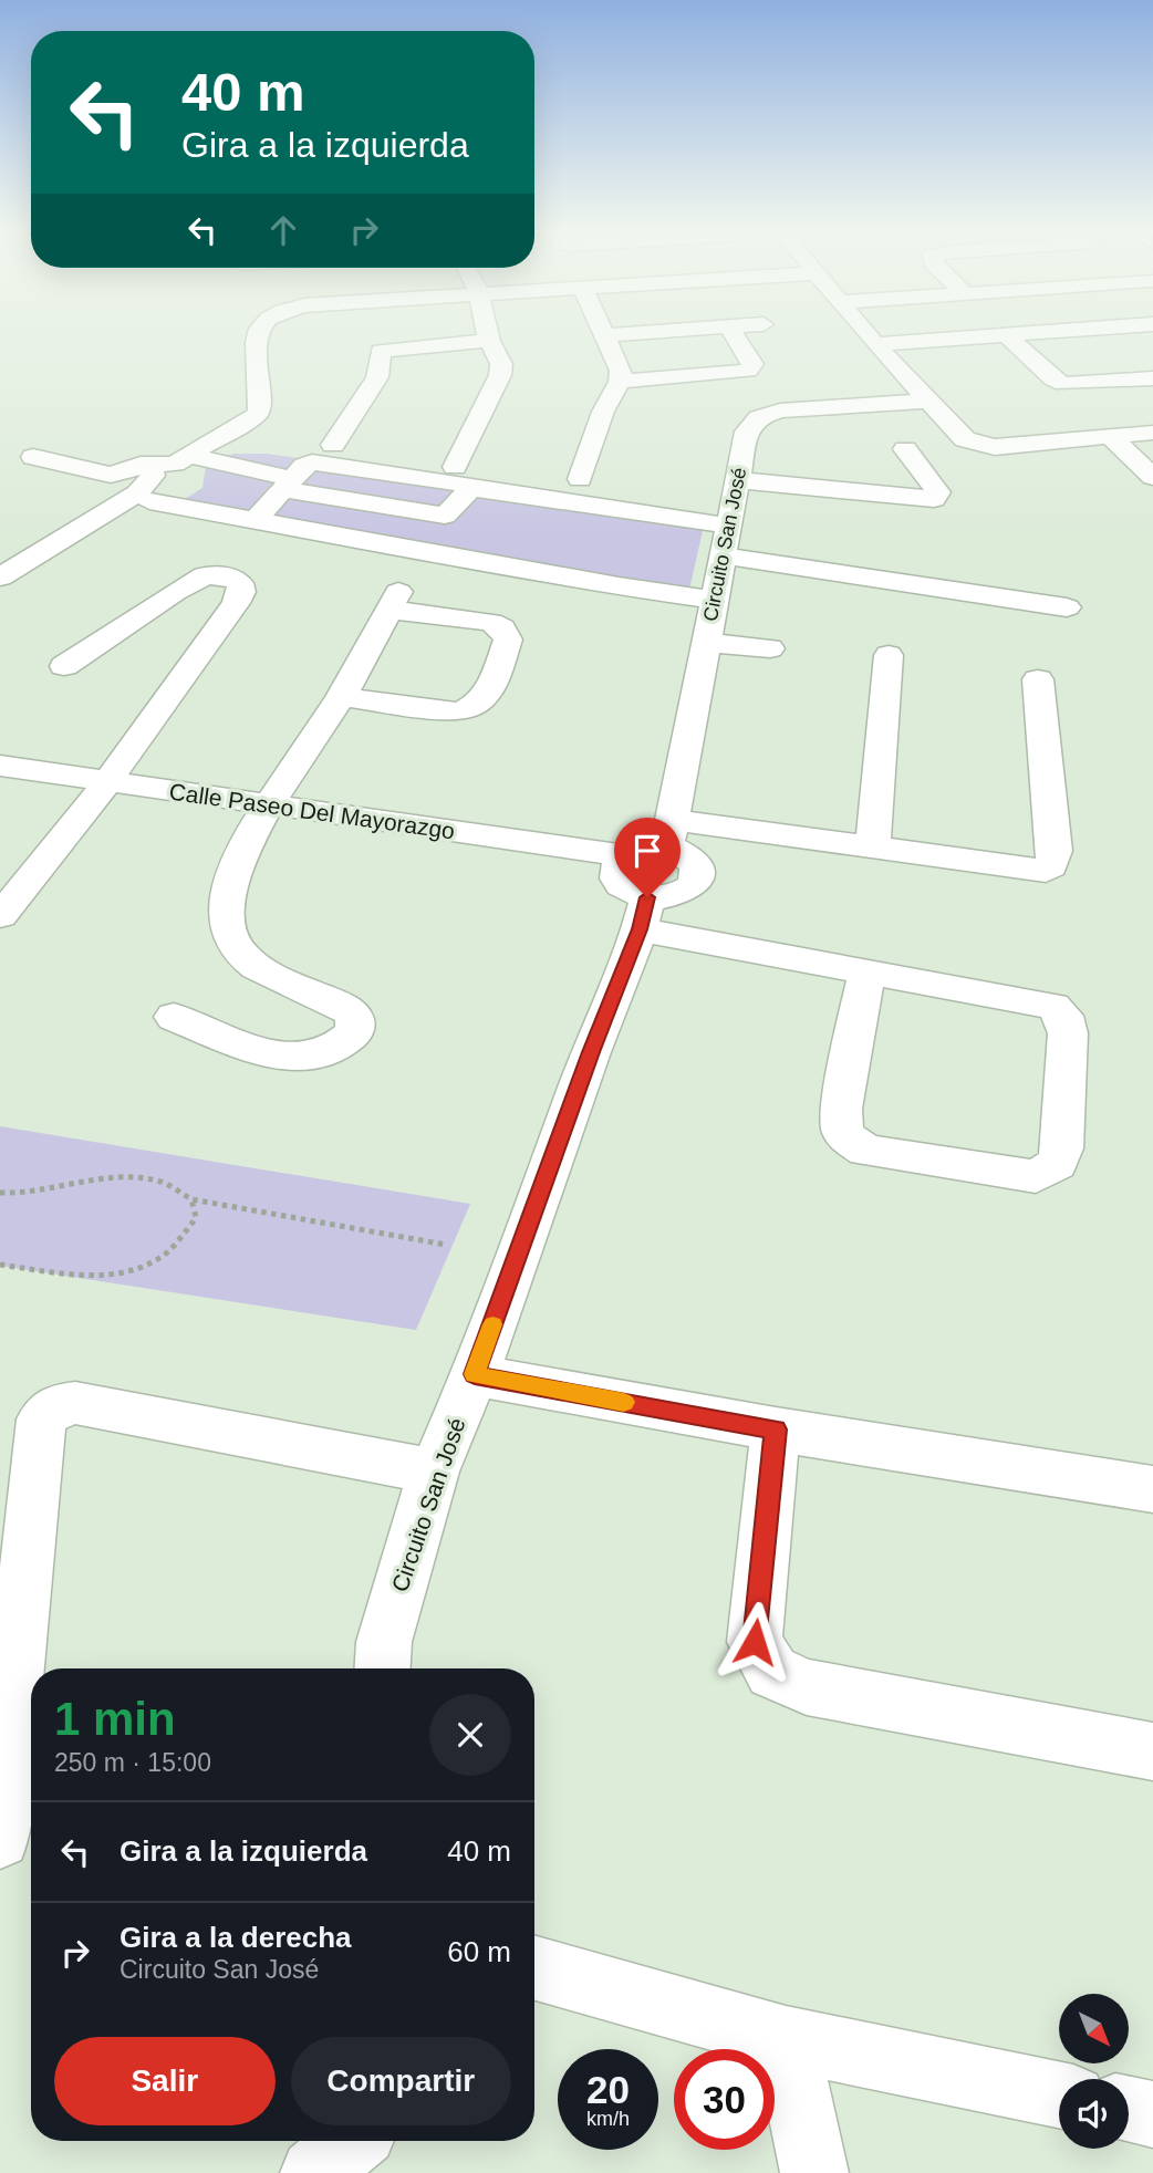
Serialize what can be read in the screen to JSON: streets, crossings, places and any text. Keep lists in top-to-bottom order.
{
  "streets": {
    "street": ["Circuito San José", "Calle Paseo Del Mayorazgo"]
  },
  "crossings": [
    ["Circuito San José", "Calle Paseo Del Mayorazgo"]
  ],
  "north": "bottom right",
  "page": {
    "turn": ["40 m", "Gira a la izquierda"],
    "heading": ["1 min", "250 m · 15:00"],
    "list": [
      {
        "name": "Gira a la izquierda",
        "value": "40 m"
      },
      {
        "name": "Gira a la derecha",
        "note": "Circuito San José",
        "value": "60 m"
      }
    ],
    "buttons": ["Salir", "Compartir"],
    "speed": "20 km/h",
    "limit": "30"
  }
}
